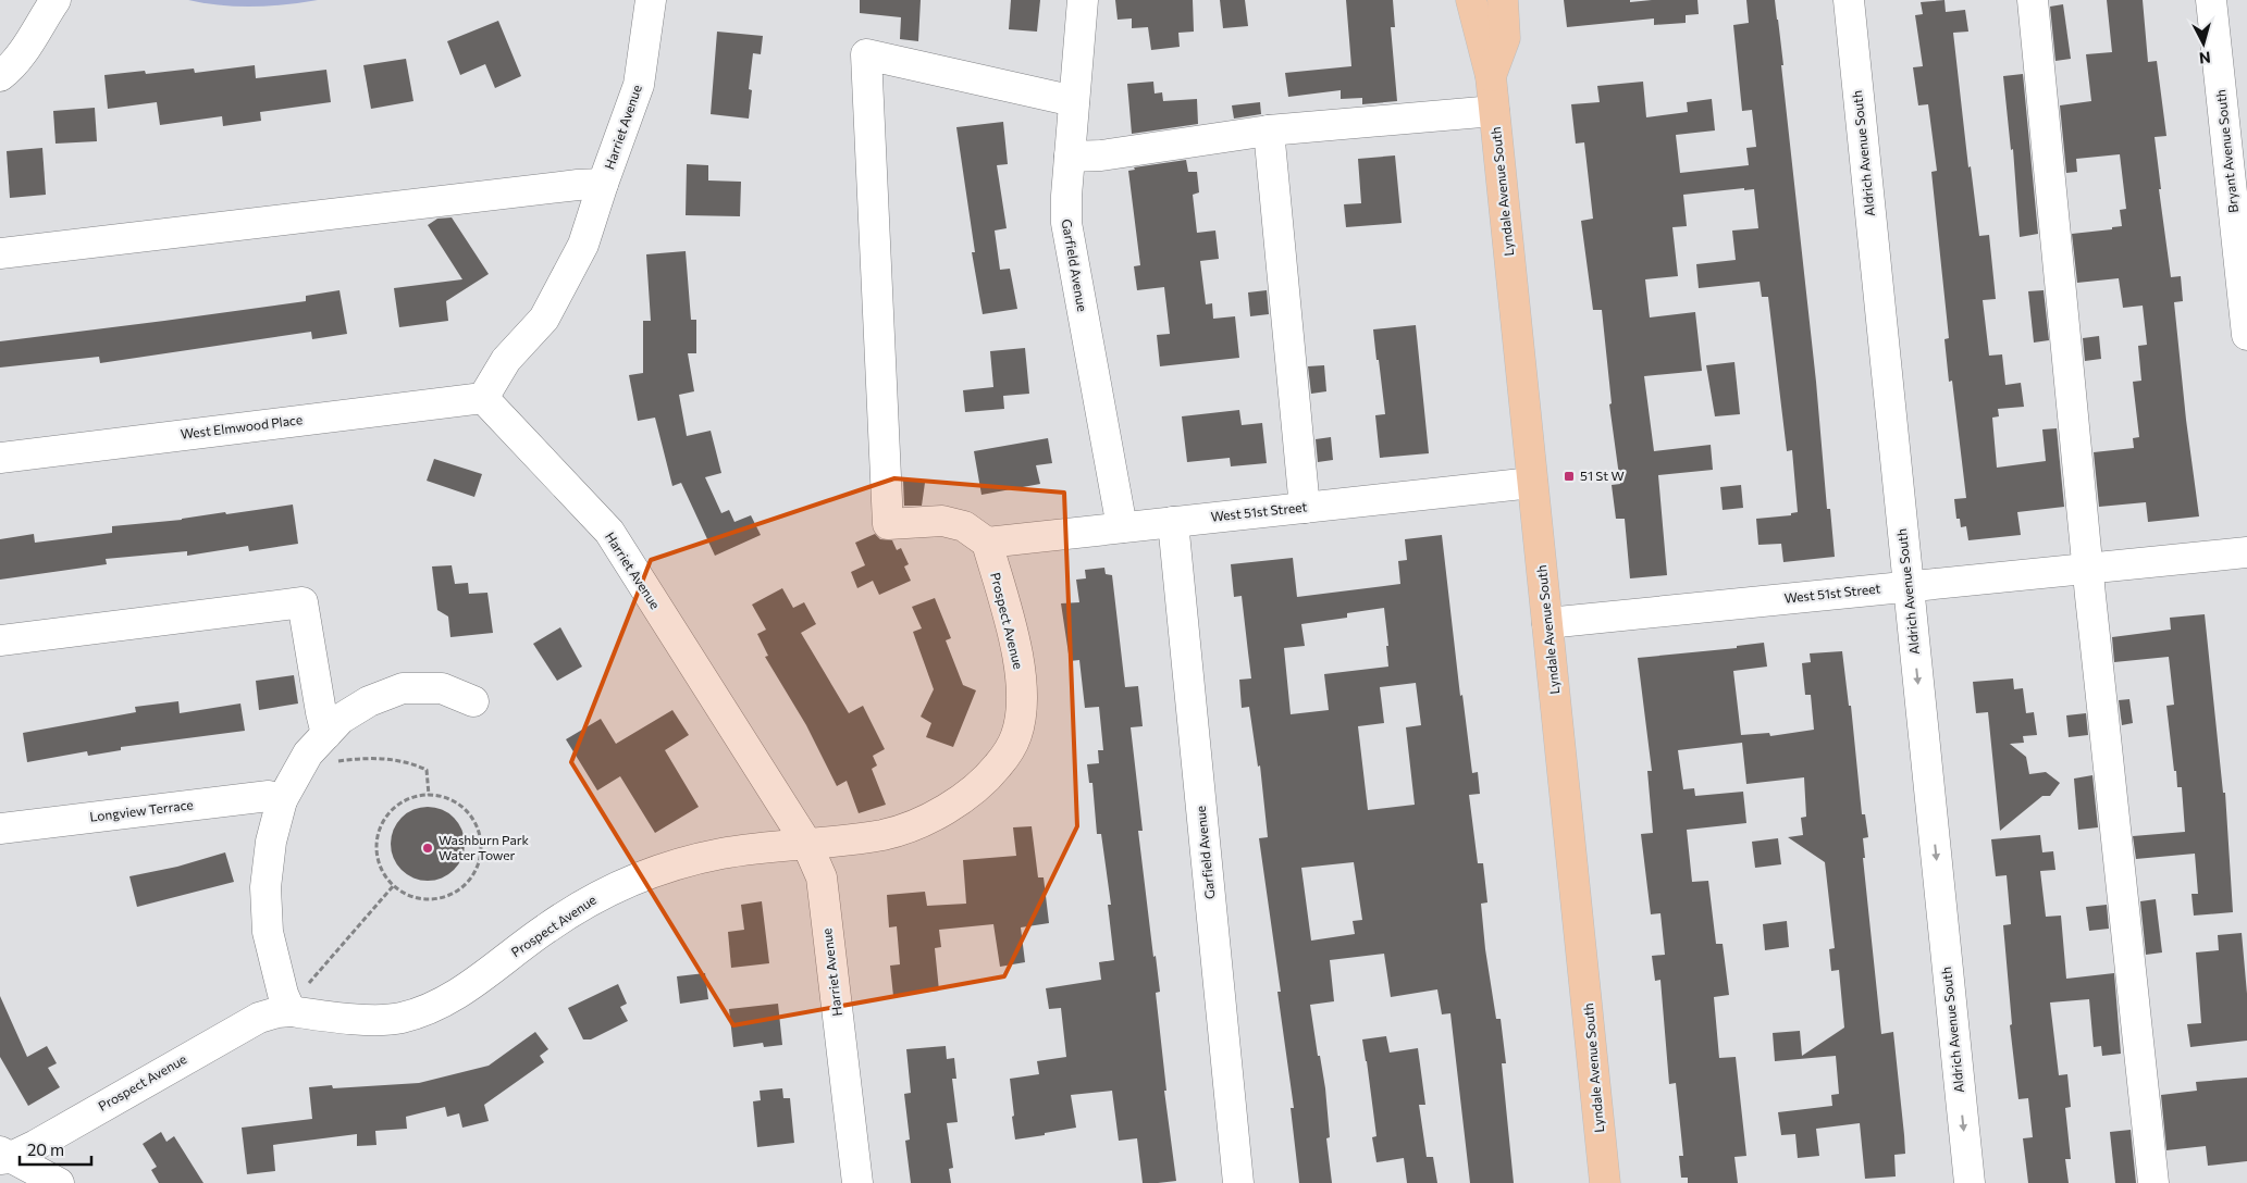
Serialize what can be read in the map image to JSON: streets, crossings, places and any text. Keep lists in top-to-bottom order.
{
  "streets": {
    "main road": ["Lyndale Avenue South"],
    "street": [
      "Harriet Avenue",
      "Bryant Avenue South",
      "Aldrich Avenue South",
      "Garfield Avenue",
      "West Elmwood Place",
      "West 51st Street",
      "Prospect Avenue",
      "Longview Terrace"
    ]
  },
  "crossings": [
    ["Harriet Avenue", "West Elmwood Place"],
    ["Harriet Avenue", "Prospect Avenue"],
    ["Aldrich Avenue South", "West 51st Street"],
    ["Lyndale Avenue South", "West 51st Street"],
    ["Garfield Avenue", "West 51st Street"],
    ["West 51st Street", "Prospect Avenue"]
  ],
  "places": {
    "transit": ["51 St W"],
    "other": ["Washburn Park Water Tower"]
  },
  "scale_bar": "20 m",
  "north": "bottom"
}
